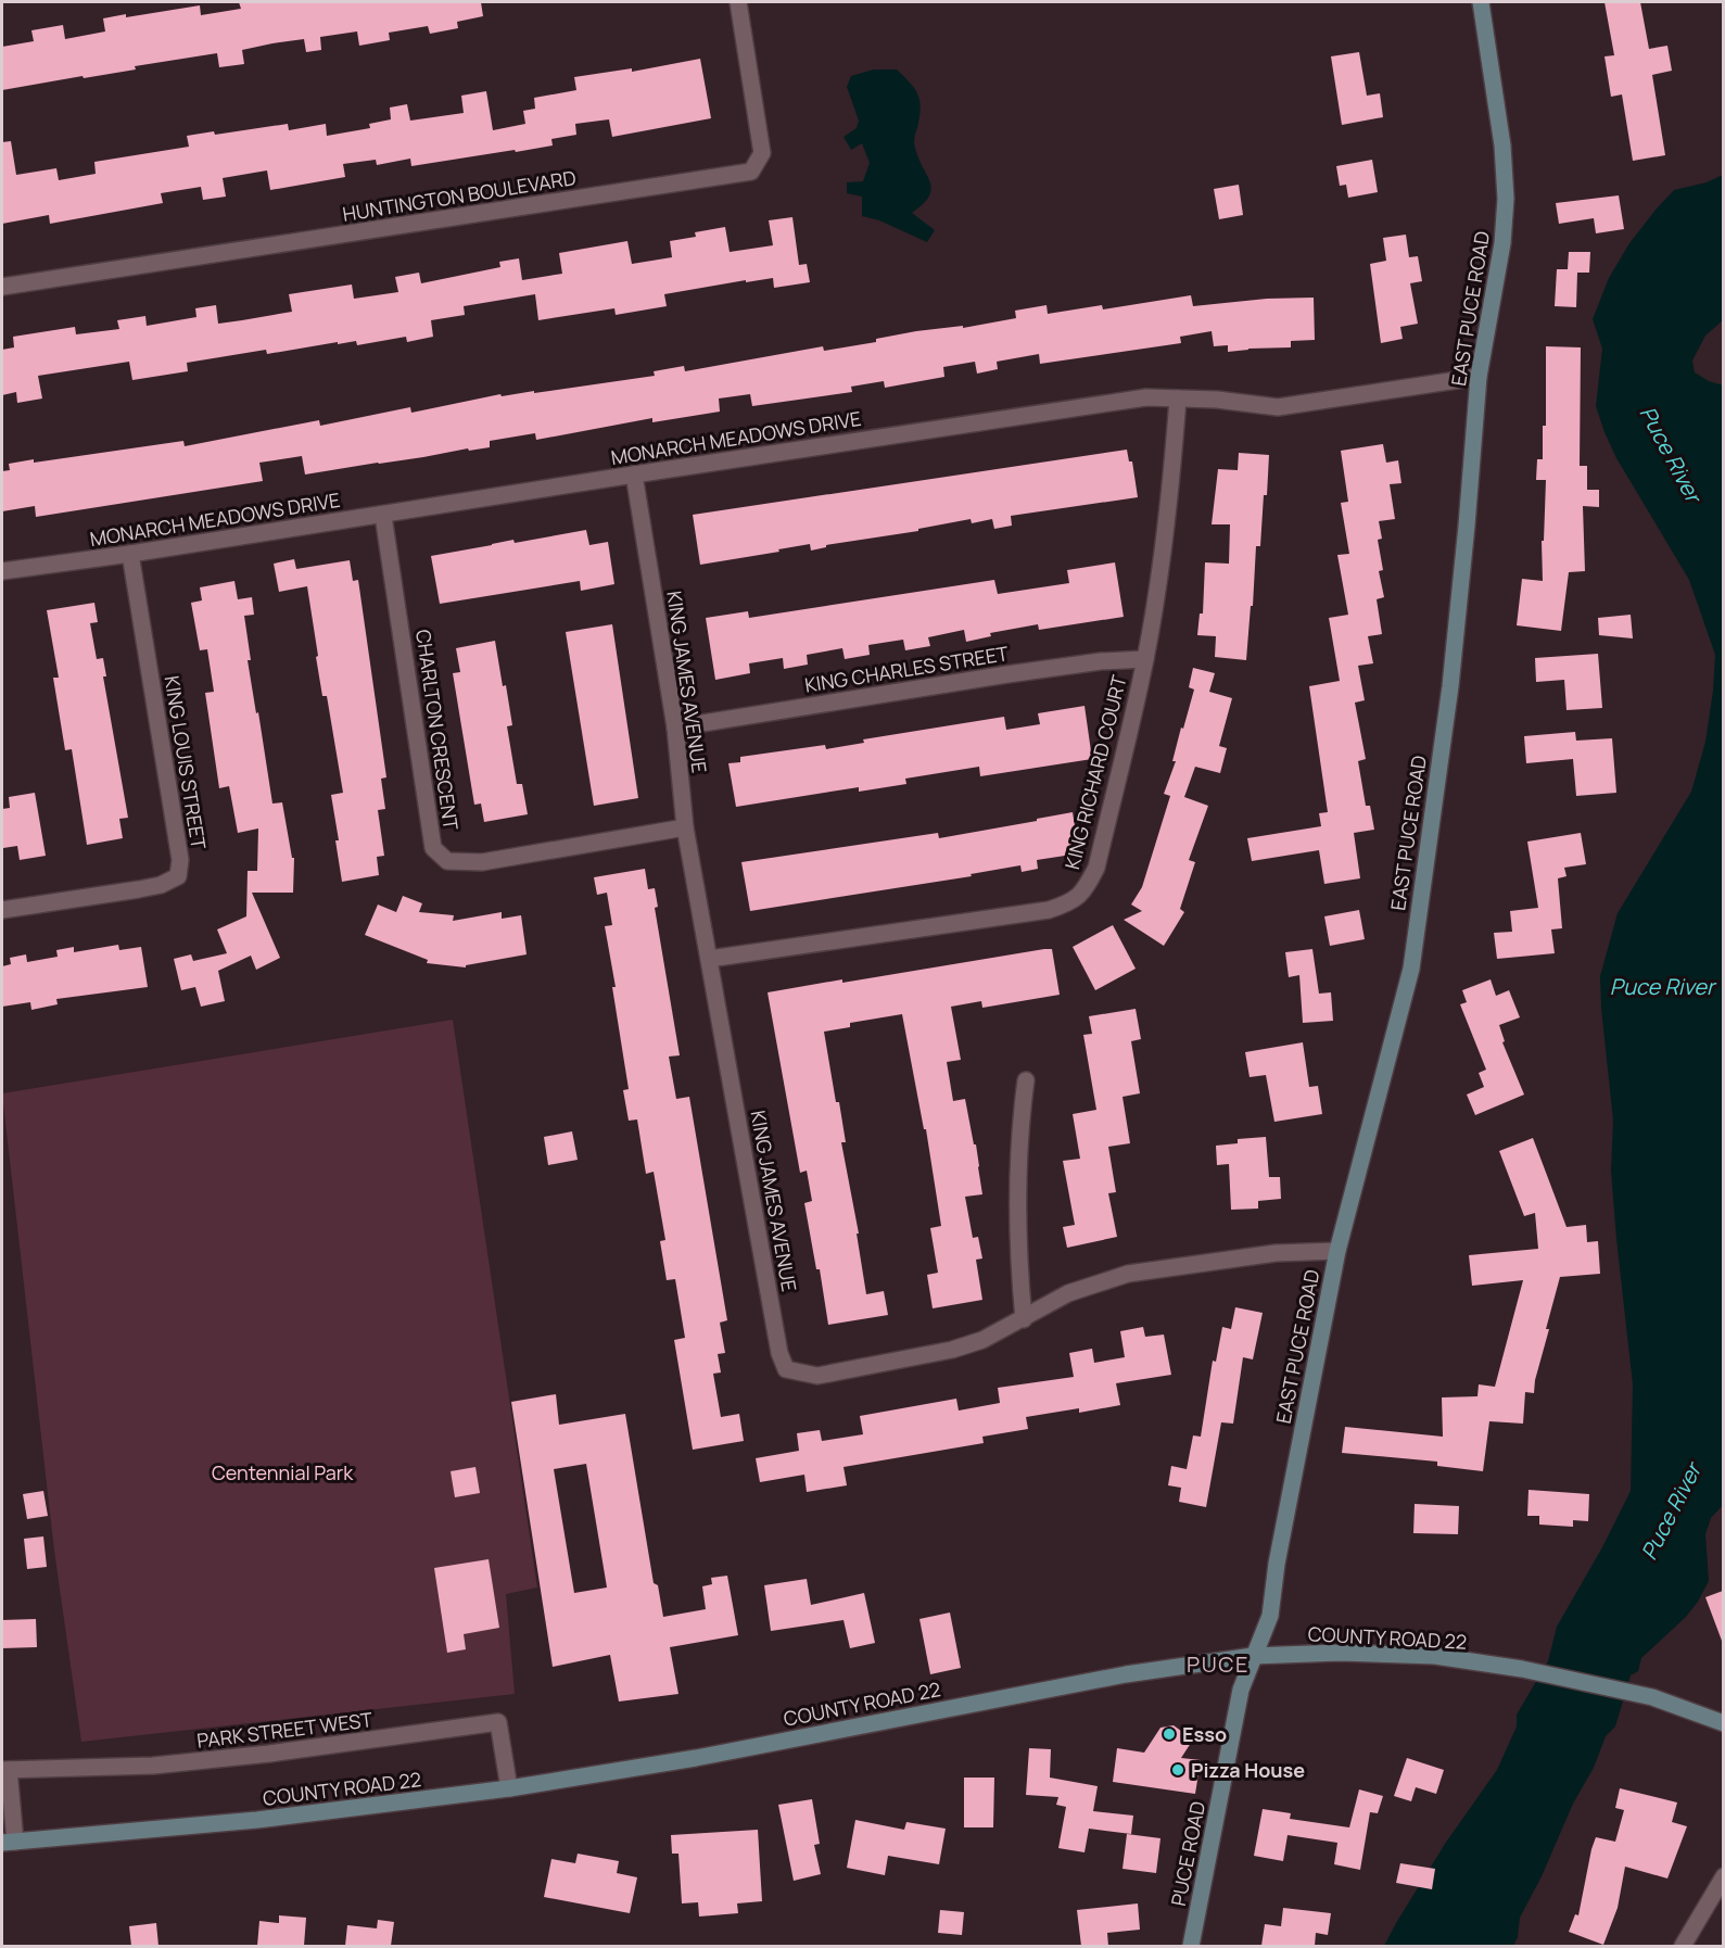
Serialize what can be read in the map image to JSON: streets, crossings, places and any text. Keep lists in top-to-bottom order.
{
  "streets": {
    "main road": ["EAST PUCE ROAD", "COUNTY ROAD 22", "PUCE ROAD"],
    "street": [
      "HUNTINGTON BOULEVARD",
      "MONARCH MEADOWS DRIVE",
      "KING CHARLES STREET",
      "KING JAMES AVENUE",
      "CHARLTON CRESCENT",
      "KING LOUIS STREET",
      "KING RICHARD COURT",
      "PARK STREET WEST"
    ]
  },
  "crossings": [
    ["EAST PUCE ROAD", "MONARCH MEADOWS DRIVE"],
    ["EAST PUCE ROAD", "KING JAMES AVENUE"],
    ["EAST PUCE ROAD", "COUNTY ROAD 22"],
    ["EAST PUCE ROAD", "PUCE ROAD"],
    ["MONARCH MEADOWS DRIVE", "KING JAMES AVENUE"],
    ["MONARCH MEADOWS DRIVE", "CHARLTON CRESCENT"],
    ["MONARCH MEADOWS DRIVE", "KING LOUIS STREET"],
    ["MONARCH MEADOWS DRIVE", "KING RICHARD COURT"],
    ["KING CHARLES STREET", "KING JAMES AVENUE"],
    ["KING CHARLES STREET", "KING RICHARD COURT"],
    ["KING JAMES AVENUE", "CHARLTON CRESCENT"],
    ["KING JAMES AVENUE", "KING RICHARD COURT"],
    ["COUNTY ROAD 22", "PARK STREET WEST"],
    ["COUNTY ROAD 22", "PUCE ROAD"]
  ],
  "districts": ["PUCE"],
  "water": ["Puce River"],
  "parks": ["Centennial Park"],
  "places": ["Esso", "Pizza House"]
}
